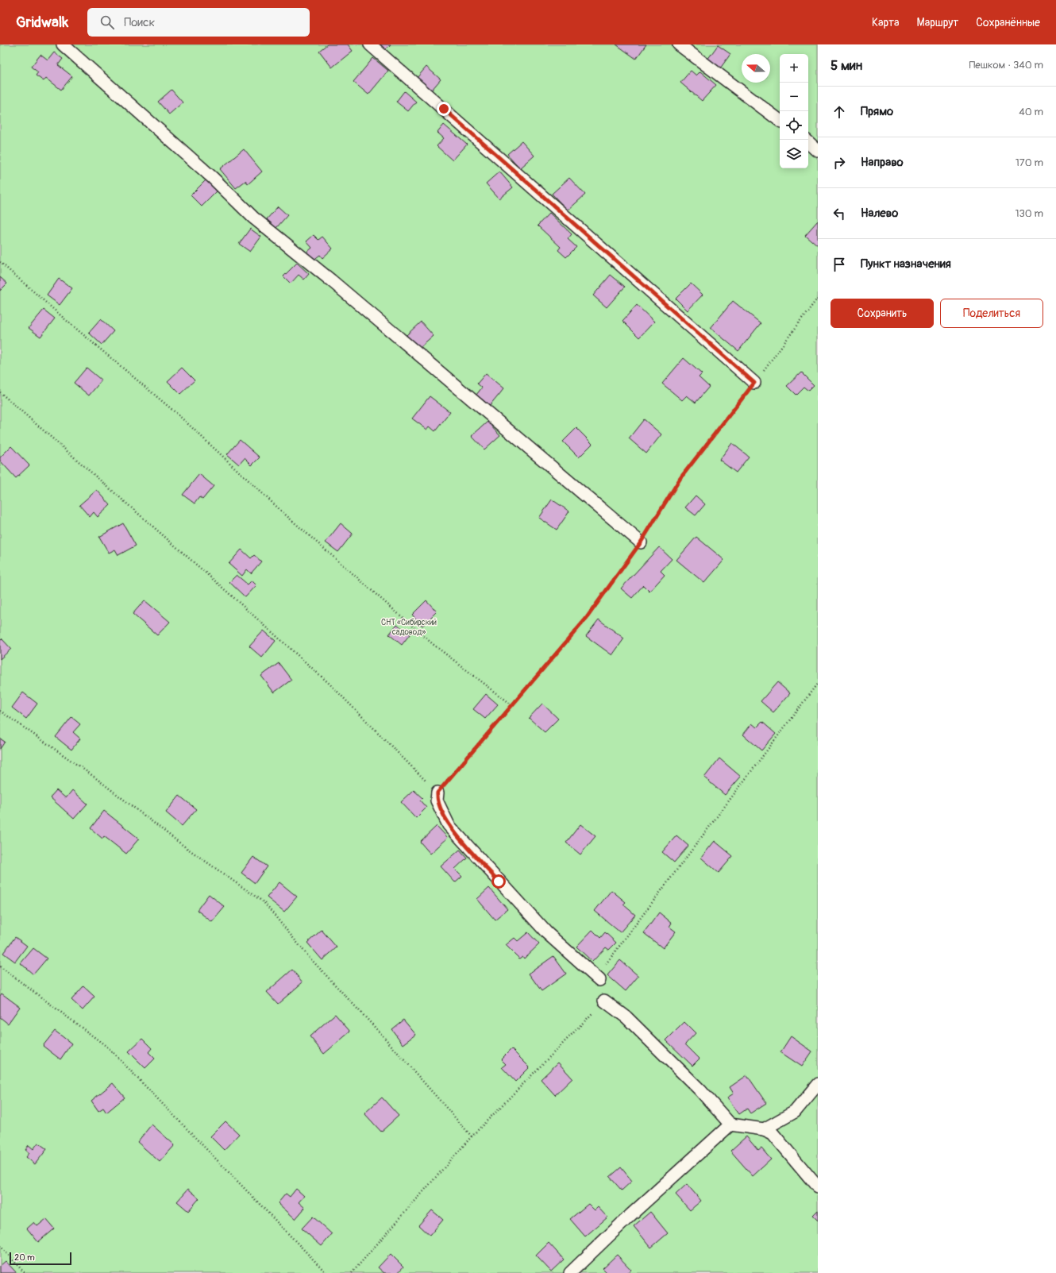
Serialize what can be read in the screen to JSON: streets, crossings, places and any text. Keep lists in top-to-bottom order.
{
  "parks": ["СНТ «Сибирский садовод»"],
  "scale_bar": "20 m",
  "north": "left",
  "page": {
    "header": "Gridwalk",
    "search": "Поиск",
    "nav": ["Карта", "Маршрут", "Сохранённые"],
    "heading": ["5 мин", "Пешком · 340 m"],
    "map_buttons": ["+", "−"],
    "list": [
      ["Прямо", "40 m"],
      ["Направо", "170 m"],
      ["Налево", "130 m"],
      "Пункт назначения"
    ],
    "buttons": ["Сохранить", "Поделиться"],
    "scale": "20 m"
  }
}
